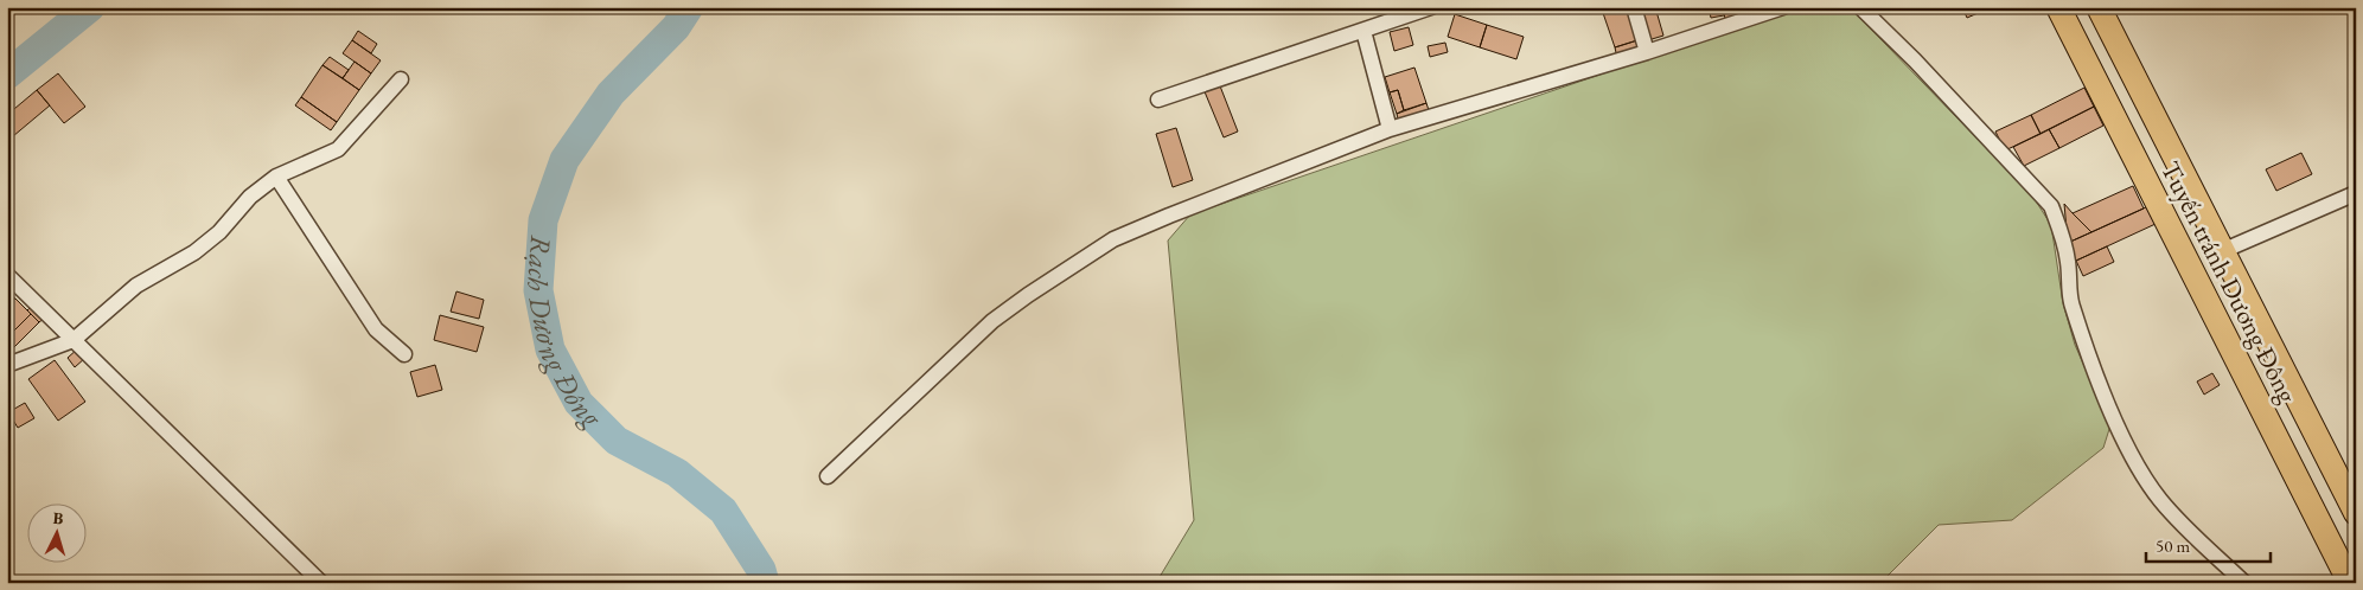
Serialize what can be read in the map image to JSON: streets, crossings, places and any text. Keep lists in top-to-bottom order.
{
  "streets": {
    "main road": ["Tuyến tránh Dương Đông"]
  },
  "water": ["Rạch Dương Đông"],
  "scale_bar": "50 m",
  "north": "top"
}
